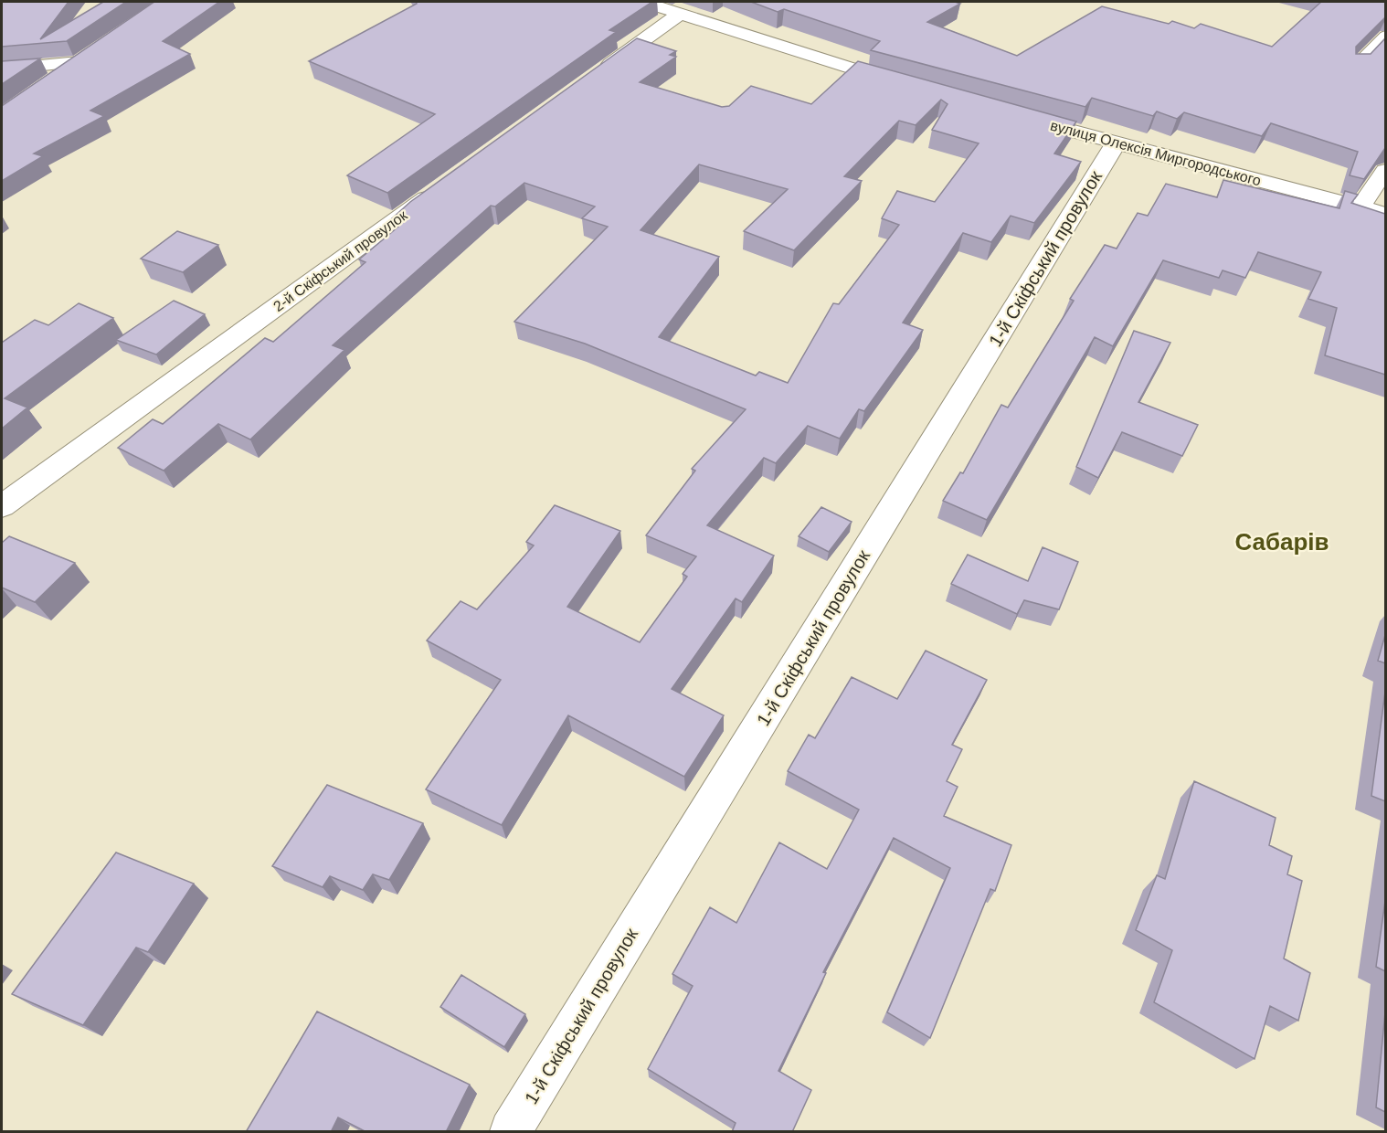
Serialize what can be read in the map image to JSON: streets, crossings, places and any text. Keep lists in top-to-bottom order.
{
  "streets": {
    "street": ["вулиця Олексія Миргородського", "1-й Скіфський провулок", "2-й Скіфський провулок"]
  },
  "crossings": [
    ["вулиця Олексія Миргородського", "1-й Скіфський провулок"]
  ],
  "districts": ["Сабарів"]
}
